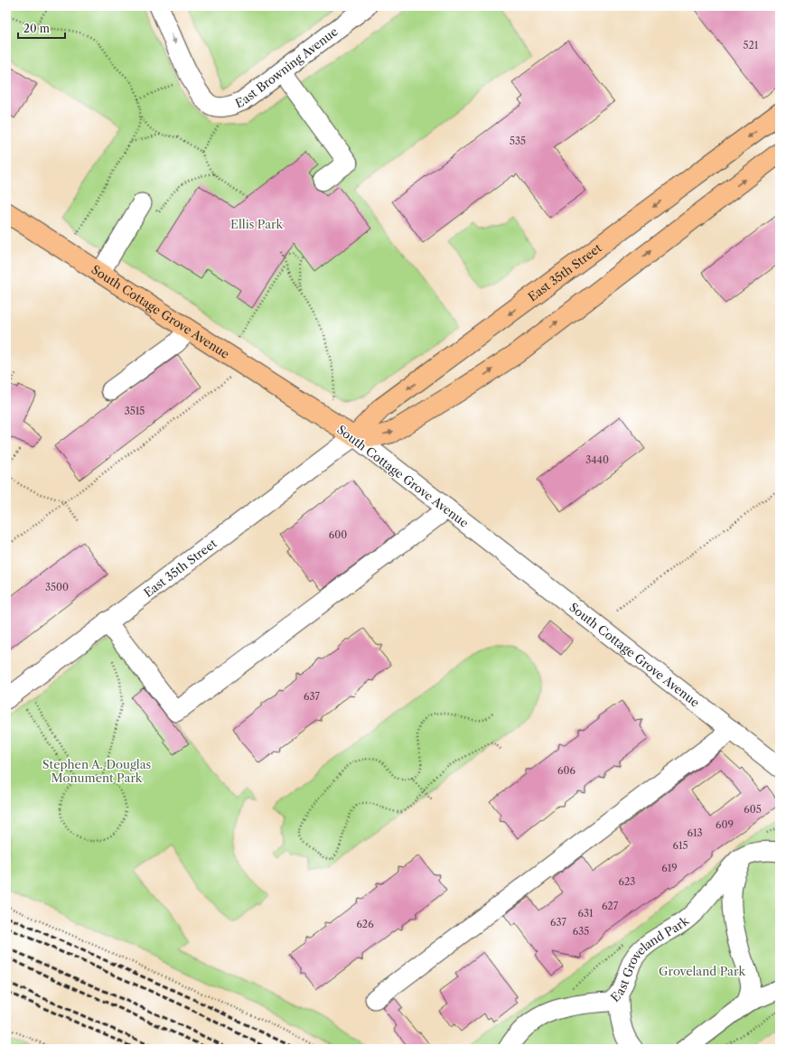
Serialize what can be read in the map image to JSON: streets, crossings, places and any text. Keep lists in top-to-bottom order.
{
  "streets": {
    "main road": ["East 35th Street", "South Cottage Grove Avenue"],
    "street": ["East Browning Avenue", "East Groveland Park"]
  },
  "crossings": [
    ["East 35th Street", "South Cottage Grove Avenue"]
  ],
  "parks": ["Ellis Park", "Stephen A. Douglas Monument Park", "Groveland Park"],
  "house_numbers": [
    "521",
    "535",
    "3515",
    "3440",
    "600",
    "3500",
    "637",
    "606",
    "605",
    "609",
    "613",
    "615",
    "619",
    "623",
    "627",
    "631",
    "637",
    "626",
    "635"
  ],
  "scale_bar": "20 m"
}
